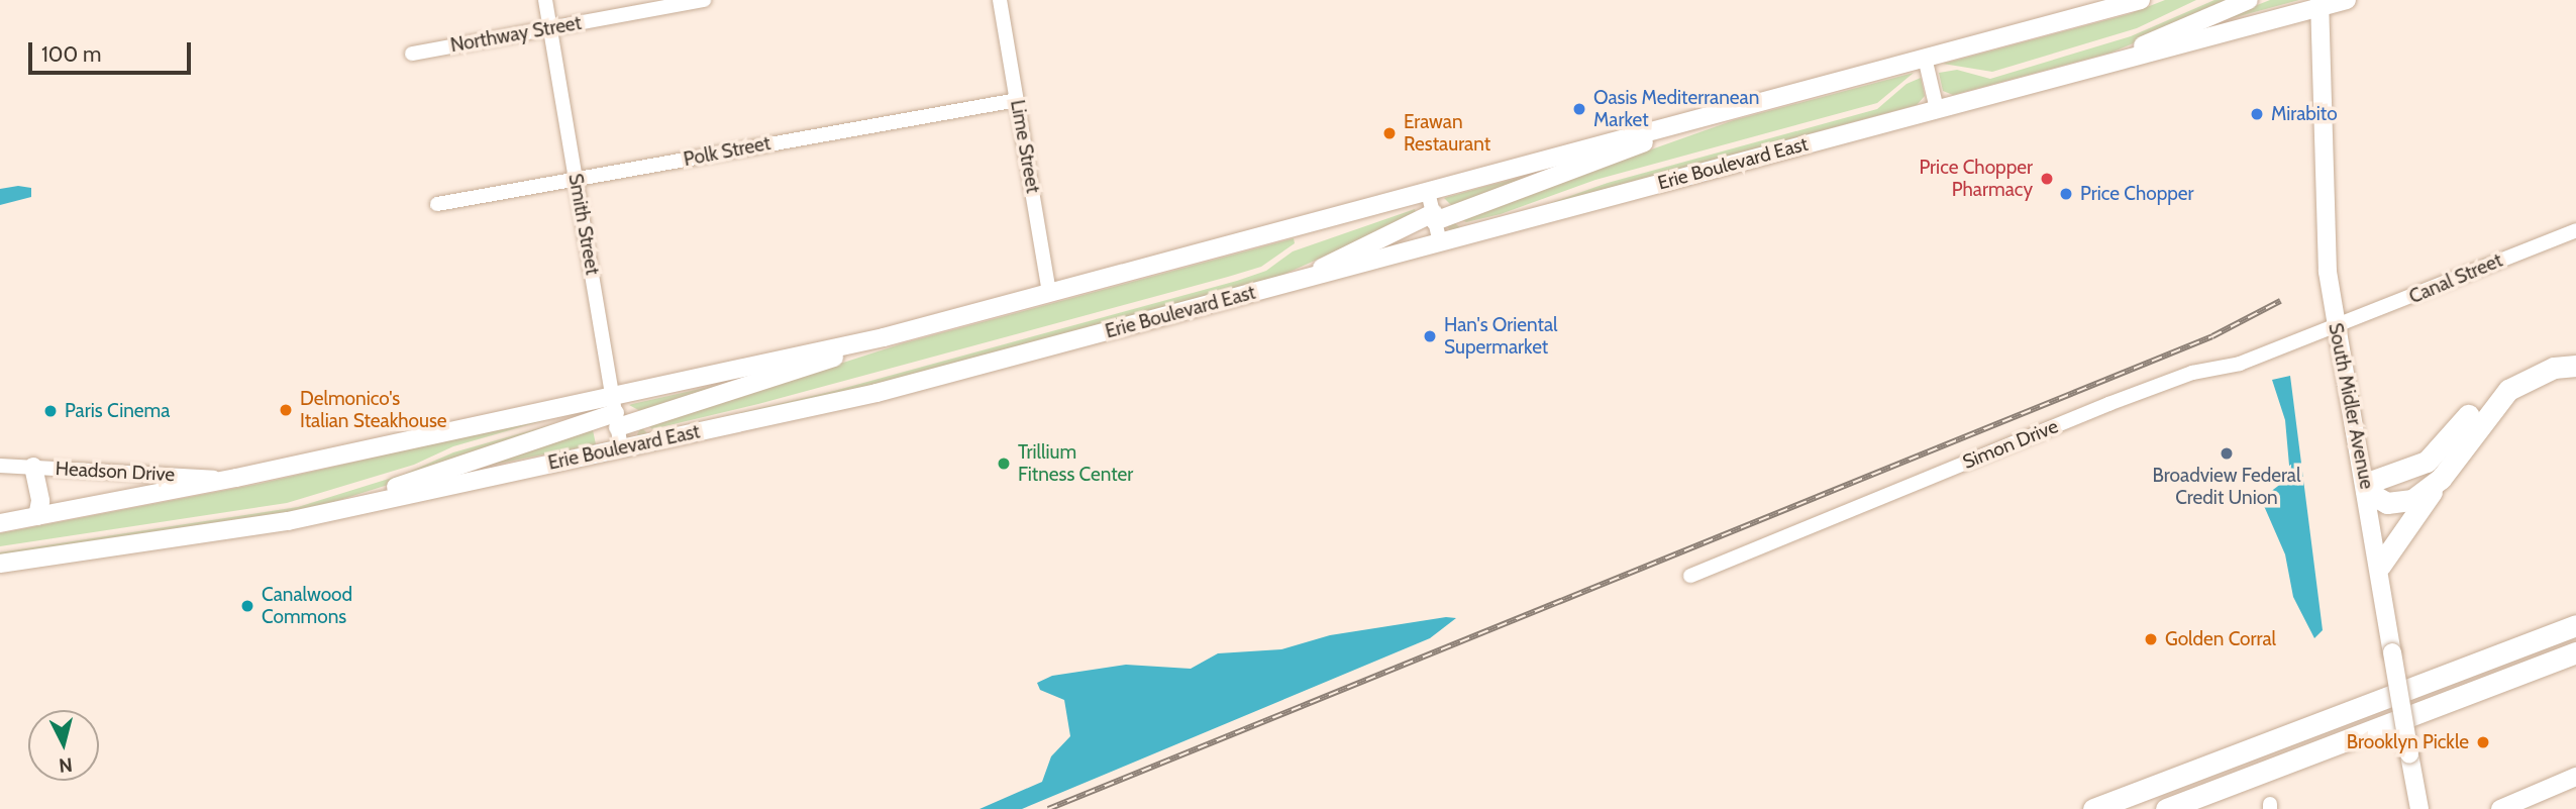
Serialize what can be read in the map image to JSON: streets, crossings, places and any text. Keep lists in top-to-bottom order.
{
  "streets": {
    "main road": ["Erie Boulevard East", "South Midler Avenue"],
    "street": [
      "Northway Street",
      "Lime Street",
      "Polk Street",
      "Smith Street",
      "Canal Street",
      "Simon Drive",
      "Headson Drive"
    ]
  },
  "crossings": [
    ["Northway Street", "Smith Street"],
    ["Lime Street", "Polk Street"],
    ["Polk Street", "Smith Street"],
    ["Erie Boulevard East", "Smith Street"],
    ["Erie Boulevard East", "South Midler Avenue"],
    ["Canal Street", "South Midler Avenue"],
    ["Canal Street", "Simon Drive"],
    ["South Midler Avenue", "Simon Drive"]
  ],
  "places": [
    "Oasis Mediterranean Market",
    "Mirabito",
    "Erawan Restaurant",
    "Price Chopper Pharmacy",
    "Price Chopper",
    "Han's Oriental Supermarket",
    "Delmonico's Italian Steakhouse",
    "Paris Cinema",
    "Broadview Federal Credit Union",
    "Trillium Fitness Center",
    "Canalwood Commons",
    "Golden Corral",
    "Brooklyn Pickle"
  ],
  "scale_bar": "100 m",
  "north": "bottom"
}
